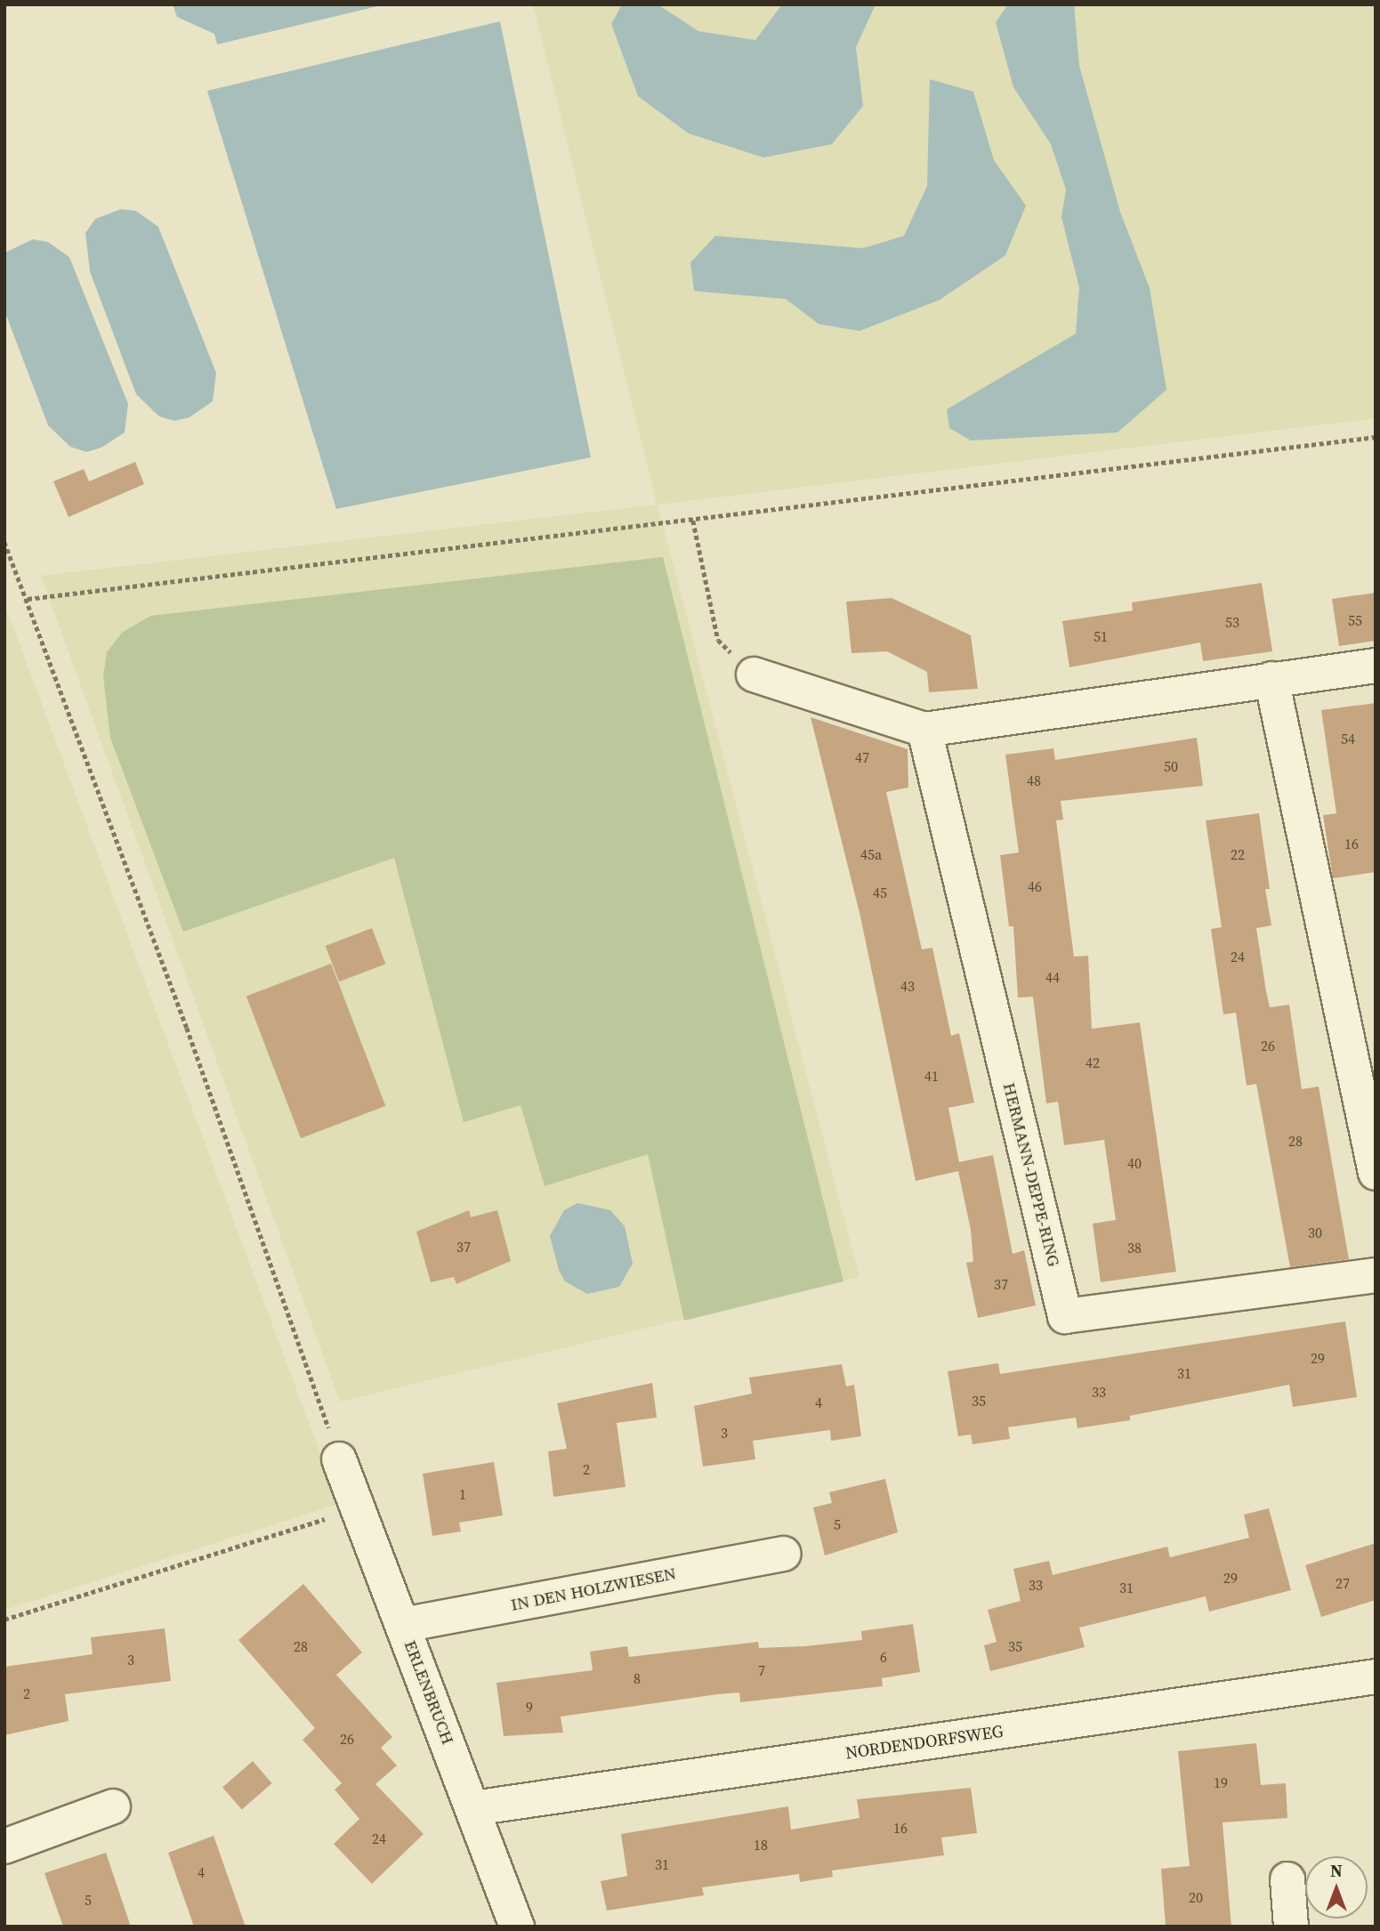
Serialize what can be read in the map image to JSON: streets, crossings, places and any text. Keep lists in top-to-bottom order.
{
  "streets": {
    "street": [
      "HERMANN-DEPPE-RING",
      "IN DEN HOLZWIESEN",
      "ERLENBRUCH",
      "NORDENDORFSWEG"
    ]
  },
  "crossings": [
    ["IN DEN HOLZWIESEN", "ERLENBRUCH"],
    ["ERLENBRUCH", "NORDENDORFSWEG"]
  ],
  "house_numbers": [
    "55",
    "53",
    "51",
    "54",
    "47",
    "50",
    "48",
    "16",
    "45a",
    "22",
    "46",
    "45",
    "24",
    "44",
    "43",
    "26",
    "42",
    "41",
    "28",
    "40",
    "30",
    "37",
    "38",
    "37",
    "29",
    "31",
    "33",
    "35",
    "4",
    "3",
    "2",
    "1",
    "5",
    "29",
    "27",
    "33",
    "31",
    "28",
    "35",
    "6",
    "3",
    "7",
    "8",
    "2",
    "9",
    "26",
    "19",
    "16",
    "24",
    "18",
    "31",
    "4",
    "20",
    "5"
  ],
  "north": "top"
}
